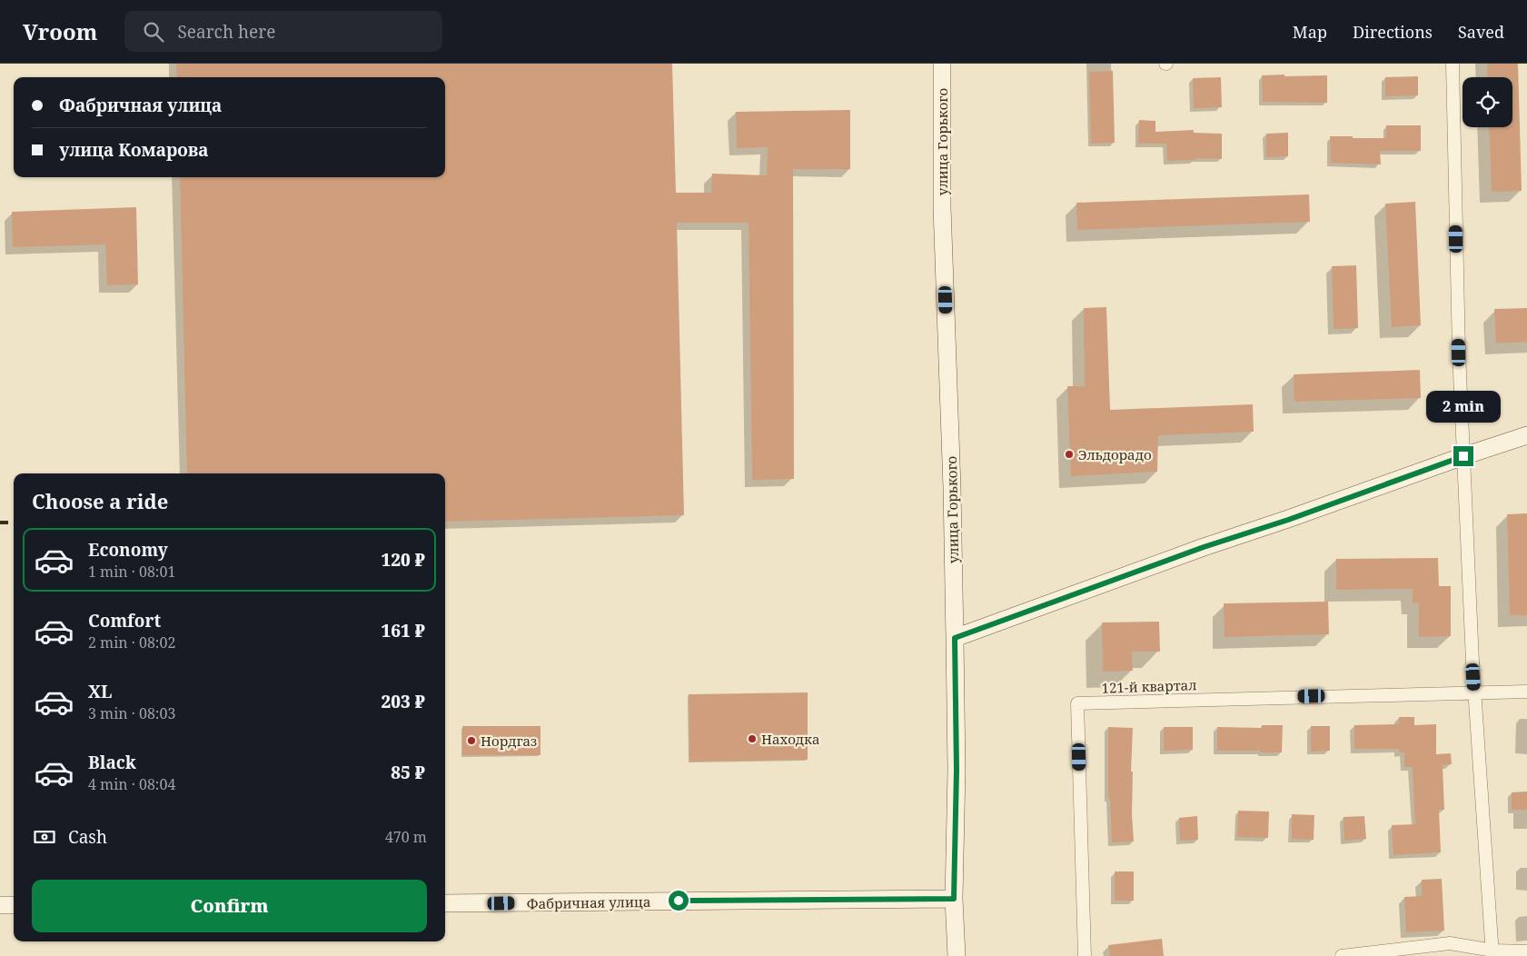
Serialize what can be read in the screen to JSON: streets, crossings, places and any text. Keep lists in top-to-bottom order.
{
  "streets": {
    "main road": ["улица Горького", "Фабричная улица"],
    "street": ["121-й квартал"]
  },
  "crossings": [
    ["улица Горького", "Фабричная улица"]
  ],
  "places": ["Эльдорадо", "Находка", "Нордгаз"],
  "page": {
    "header": "Vroom",
    "search": "Search here",
    "nav": ["Map", "Directions", "Saved"],
    "banner": ["Фабричная улица", "улица Комарова"],
    "bubble": "2 min",
    "heading": "Choose a ride",
    "list": [
      {
        "name": "Economy",
        "note": "1 min · 08:01",
        "value": "120 ₽"
      },
      {
        "name": "Comfort",
        "note": "2 min · 08:02",
        "value": "161 ₽"
      },
      {
        "name": "XL",
        "note": "3 min · 08:03",
        "value": "203 ₽"
      },
      {
        "name": "Black",
        "note": "4 min · 08:04",
        "value": "85 ₽"
      }
    ],
    "pay": ["Cash", "470 m"],
    "buttons": "Confirm"
  }
}
